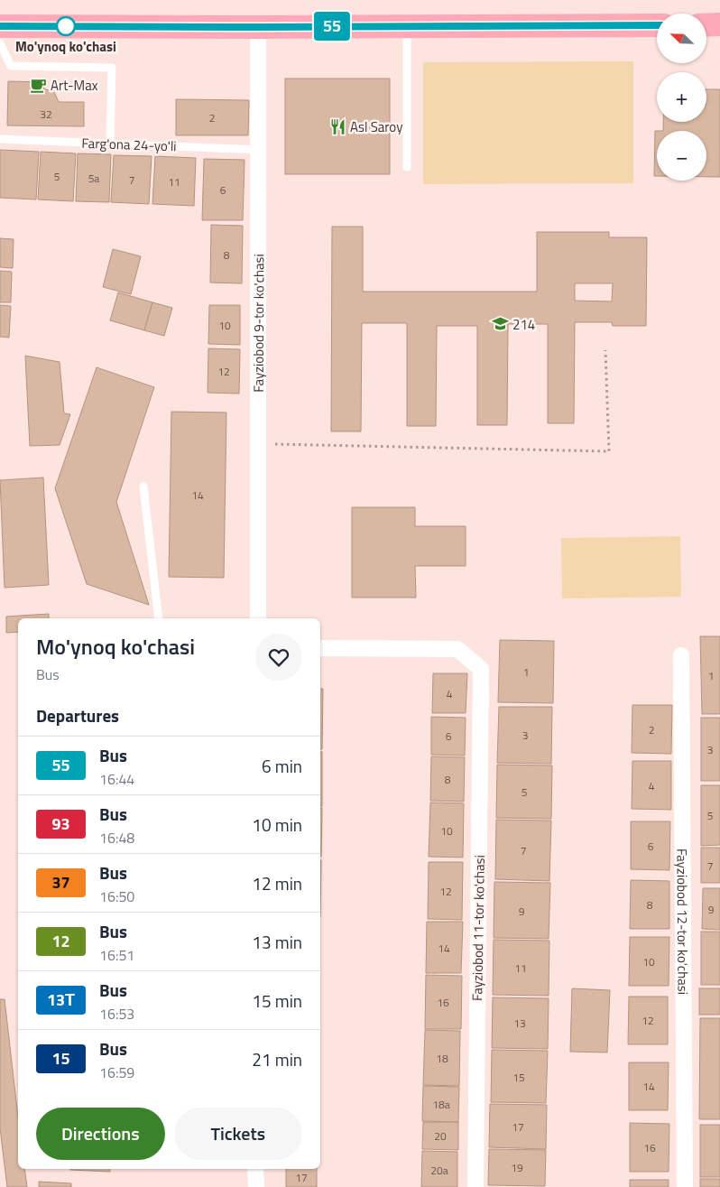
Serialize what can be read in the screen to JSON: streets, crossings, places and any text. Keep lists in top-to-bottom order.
{
  "streets": {
    "street": ["Fayziobod 9-tor ko'chasi", "Fayziobod 12-tor ko'chasi", "Fayziobod 11-tor ko'chasi"],
    "lane": ["Farg'ona 24-yo'li"]
  },
  "crossings": [
    ["Farg'ona 24-yo'li", "Fayziobod 9-tor ko'chasi"]
  ],
  "places": {
    "other": ["Mo'ynoq ko'chasi"],
    "cafe": ["Art-Max"],
    "restaurant": ["Asl Saroy"],
    "school or university": ["214"]
  },
  "lines": ["bus line 55"],
  "house_numbers": [
    "32",
    "2",
    "5",
    "5a",
    "7",
    "11",
    "6",
    "8",
    "10",
    "12",
    "14",
    "1",
    "1",
    "4",
    "2",
    "3",
    "6",
    "3",
    "8",
    "4",
    "5",
    "5",
    "10",
    "6",
    "7",
    "7",
    "12",
    "8",
    "9",
    "9",
    "14",
    "10",
    "11",
    "16",
    "12",
    "13",
    "18",
    "15",
    "14",
    "18a",
    "17",
    "20",
    "16",
    "19",
    "20a",
    "17"
  ],
  "north": "top left",
  "page": {
    "on_map": "55",
    "map_buttons": ["+", "−"],
    "heading": [
      ["Mo'ynoq ko'chasi", "Bus"],
      "Departures"
    ],
    "list": [
      {
        "mark": "55",
        "name": "Bus",
        "note": "16:44",
        "value": "6 min"
      },
      {
        "mark": "93",
        "name": "Bus",
        "note": "16:48",
        "value": "10 min"
      },
      {
        "mark": "37",
        "name": "Bus",
        "note": "16:50",
        "value": "12 min"
      },
      {
        "mark": "12",
        "name": "Bus",
        "note": "16:51",
        "value": "13 min"
      },
      {
        "mark": "13Т",
        "name": "Bus",
        "note": "16:53",
        "value": "15 min"
      },
      {
        "mark": "15",
        "name": "Bus",
        "note": "16:59",
        "value": "21 min"
      }
    ],
    "buttons": ["Directions", "Tickets"]
  }
}
